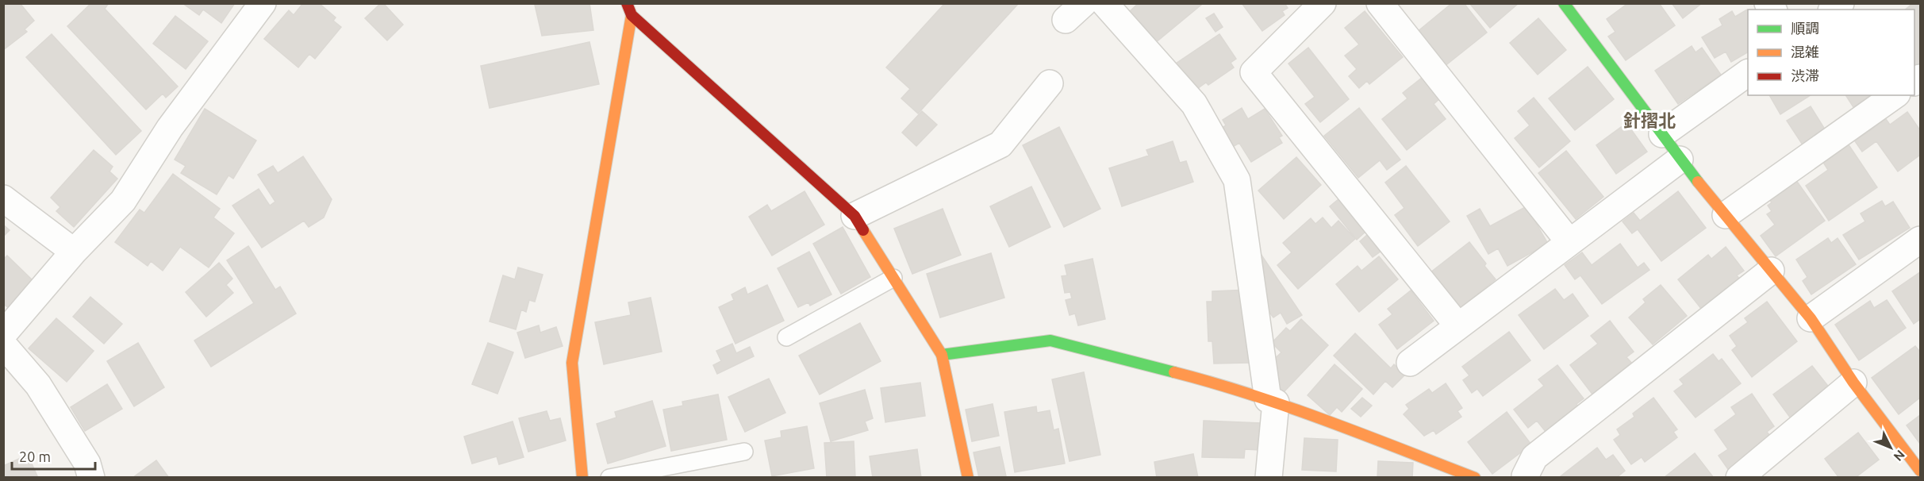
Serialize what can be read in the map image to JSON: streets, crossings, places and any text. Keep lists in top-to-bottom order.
{
  "districts": ["針摺北"],
  "legend": ["順調", "混雑", "渋滞"],
  "scale_bar": "20 m",
  "north": "bottom right"
}
